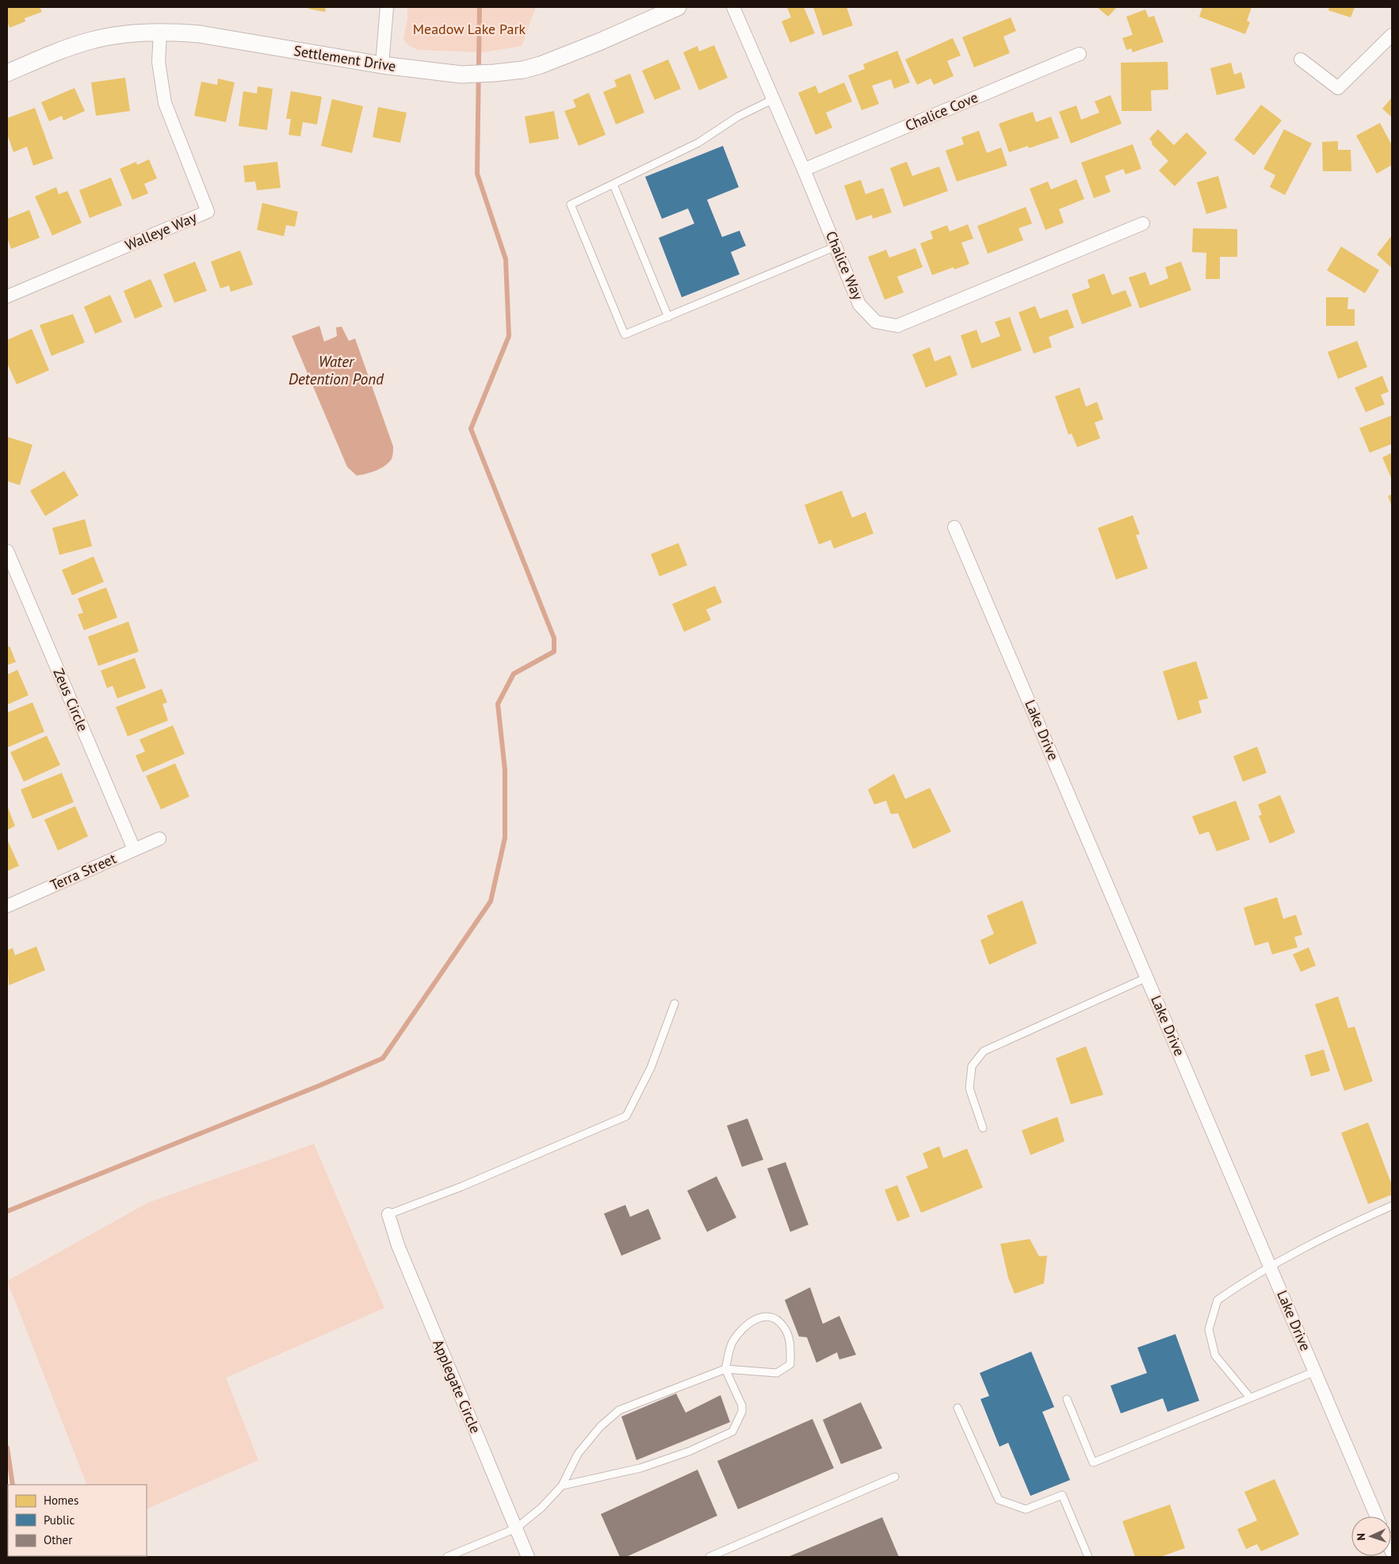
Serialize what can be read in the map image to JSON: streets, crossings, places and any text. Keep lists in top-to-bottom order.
{
  "streets": {
    "street": [
      "Settlement Drive",
      "Chalice Cove",
      "Walleye Way",
      "Chalice Way",
      "Zeus Circle",
      "Lake Drive",
      "Terra Street",
      "Applegate Circle"
    ]
  },
  "crossings": [
    ["Settlement Drive", "Walleye Way"],
    ["Chalice Cove", "Chalice Way"],
    ["Zeus Circle", "Terra Street"]
  ],
  "water": ["Water Detention Pond"],
  "parks": ["Meadow Lake Park"],
  "legend": ["Homes", "Public", "Other"],
  "north": "left"
}
